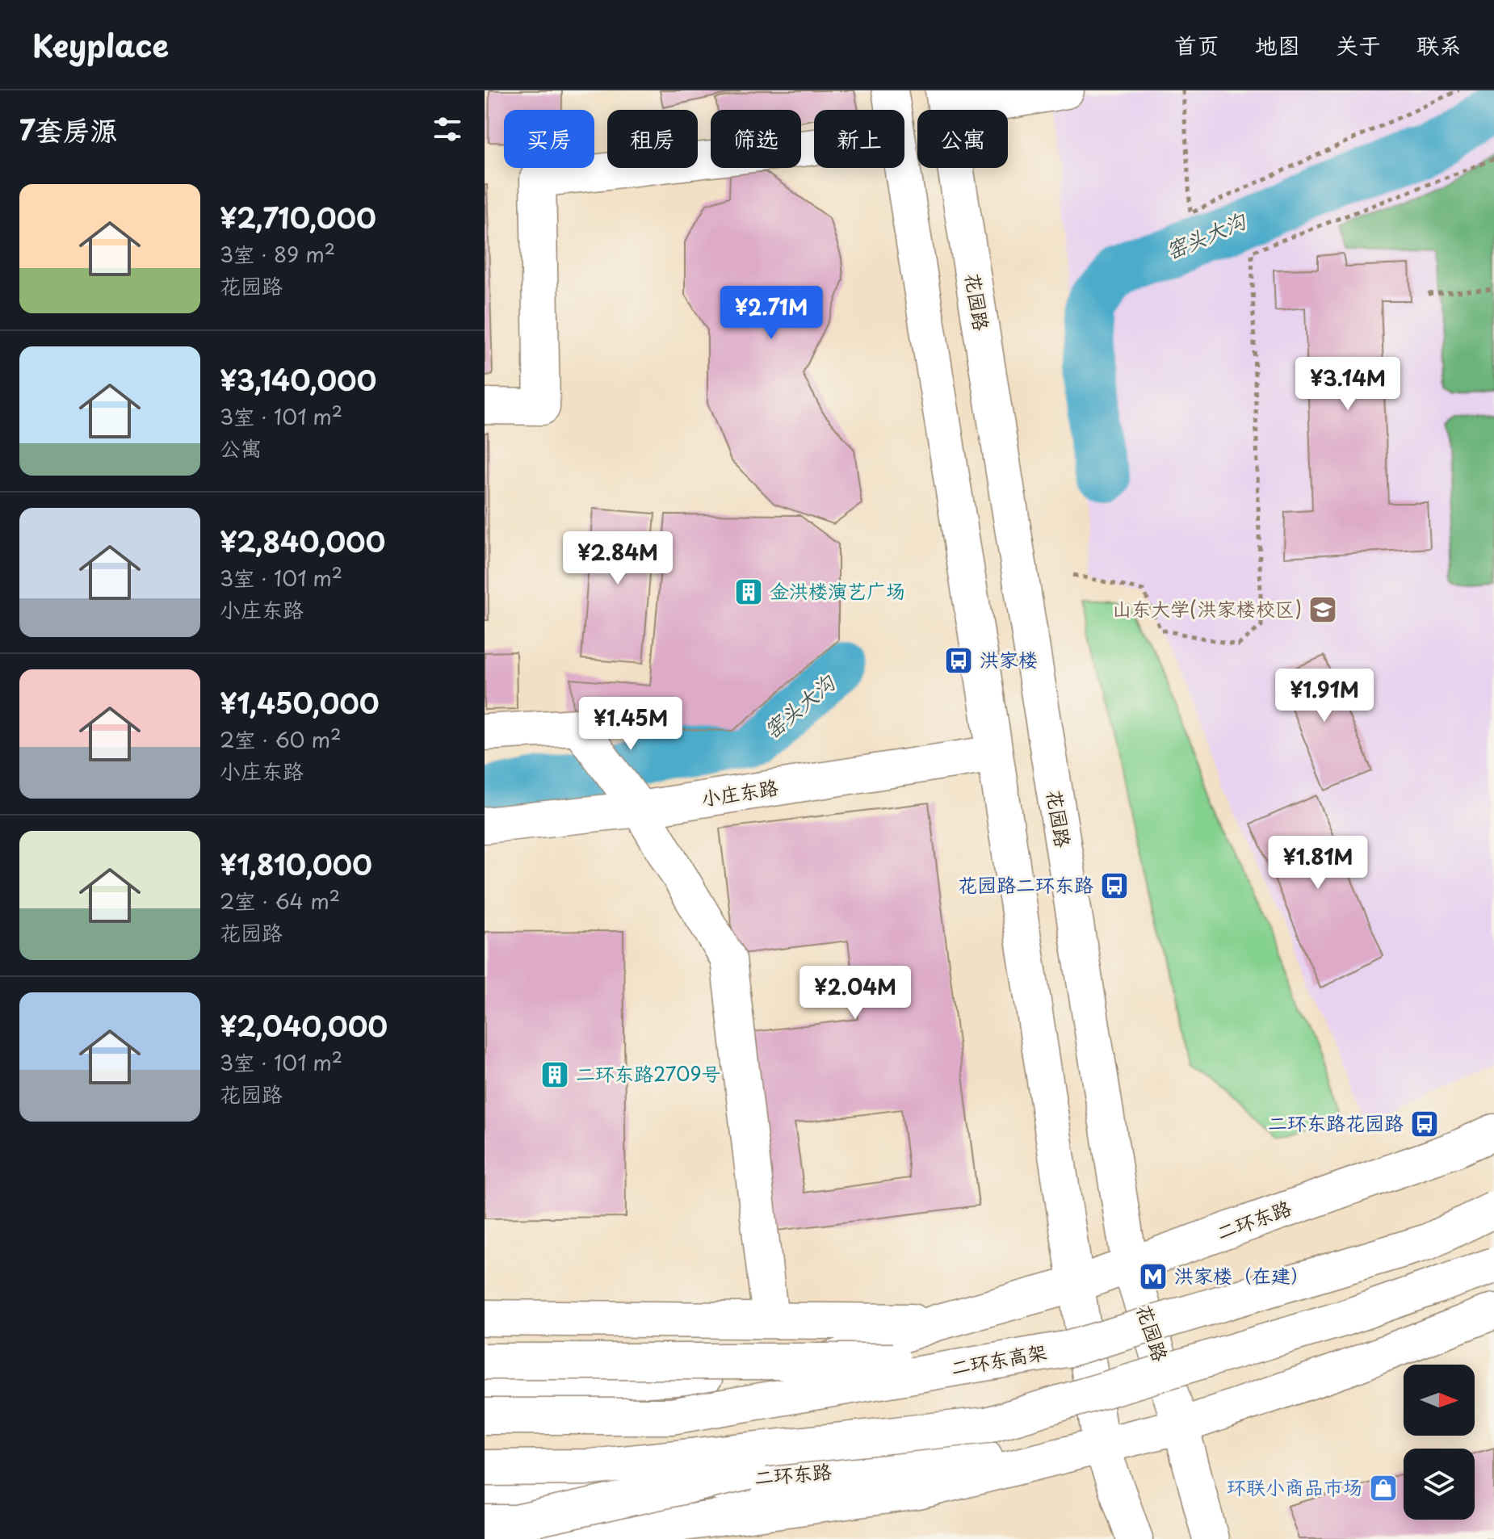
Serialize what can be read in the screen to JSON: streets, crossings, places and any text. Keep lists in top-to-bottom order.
{
  "streets": {
    "main road": [
      "花园路",
      "小庄东路",
      "二环东路",
      "二环东高架"
    ]
  },
  "crossings": [
    ["花园路", "二环东路"]
  ],
  "water": ["窑头大沟"],
  "places": {
    "building": ["金洪楼演艺广场", "二环东路2709号"],
    "school or university": ["山东大学(洪家楼校区)"],
    "bus stop": ["洪家楼", "花园路二环东路", "二环东路花园路"],
    "metro station": ["洪家楼（在建）"],
    "shop": ["环联小商品市场"]
  },
  "north": "right",
  "page": {
    "header": "Keyplace",
    "nav": [
      "首页",
      "地图",
      "关于",
      "联系"
    ],
    "heading": "7套房源",
    "chip": [
      "买房",
      "租房",
      "筛选",
      "新上",
      "公寓"
    ],
    "list": [
      {
        "name": "¥2,710,000",
        "note": "3室 · 89 m² · 花园路"
      },
      {
        "name": "¥3,140,000",
        "note": "3室 · 101 m² · 公寓"
      },
      {
        "name": "¥2,840,000",
        "note": "3室 · 101 m² · 小庄东路"
      },
      {
        "name": "¥1,450,000",
        "note": "2室 · 60 m² · 小庄东路"
      },
      {
        "name": "¥1,810,000",
        "note": "2室 · 64 m² · 花园路"
      },
      {
        "name": "¥2,040,000",
        "note": "3室 · 101 m² · 花园路"
      }
    ],
    "price": [
      "¥2.71M",
      "¥3.14M",
      "¥2.84M",
      "¥1.91M",
      "¥1.45M",
      "¥1.81M",
      "¥2.04M"
    ]
  }
}
